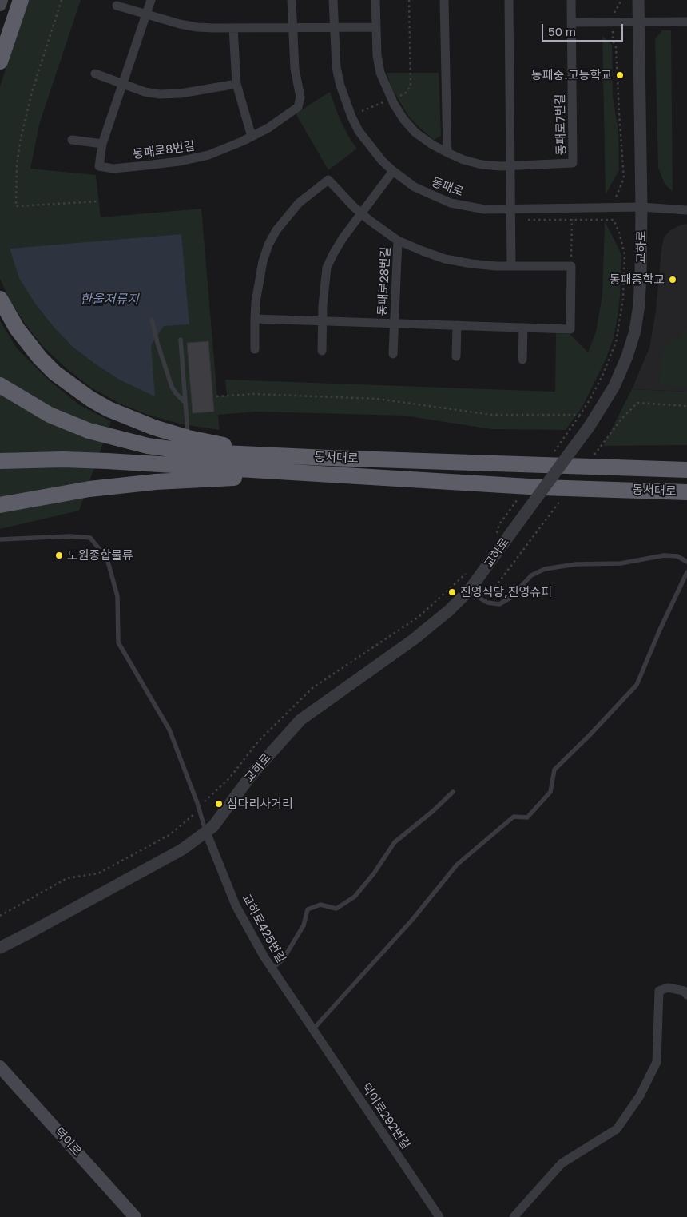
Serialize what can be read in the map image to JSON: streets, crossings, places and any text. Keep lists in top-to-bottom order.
{
  "streets": {
    "highway": ["동서대로"],
    "main road": ["덕이로"],
    "street": [
      "동패로7번길",
      "동패로8번길",
      "동패로",
      "교하로",
      "동패로28번길",
      "교하로425번길",
      "덕이로292번길"
    ]
  },
  "crossings": [
    ["동패로", "교하로"],
    ["교하로", "교하로425번길"],
    ["교하로425번길", "덕이로292번길"]
  ],
  "water": ["한울저류지"],
  "places": [
    "동패중.고등학교",
    "동패중학교",
    "도원종합물류",
    "진영식당,진영슈퍼",
    "삽다리사거리"
  ],
  "scale_bar": "50 m"
}
